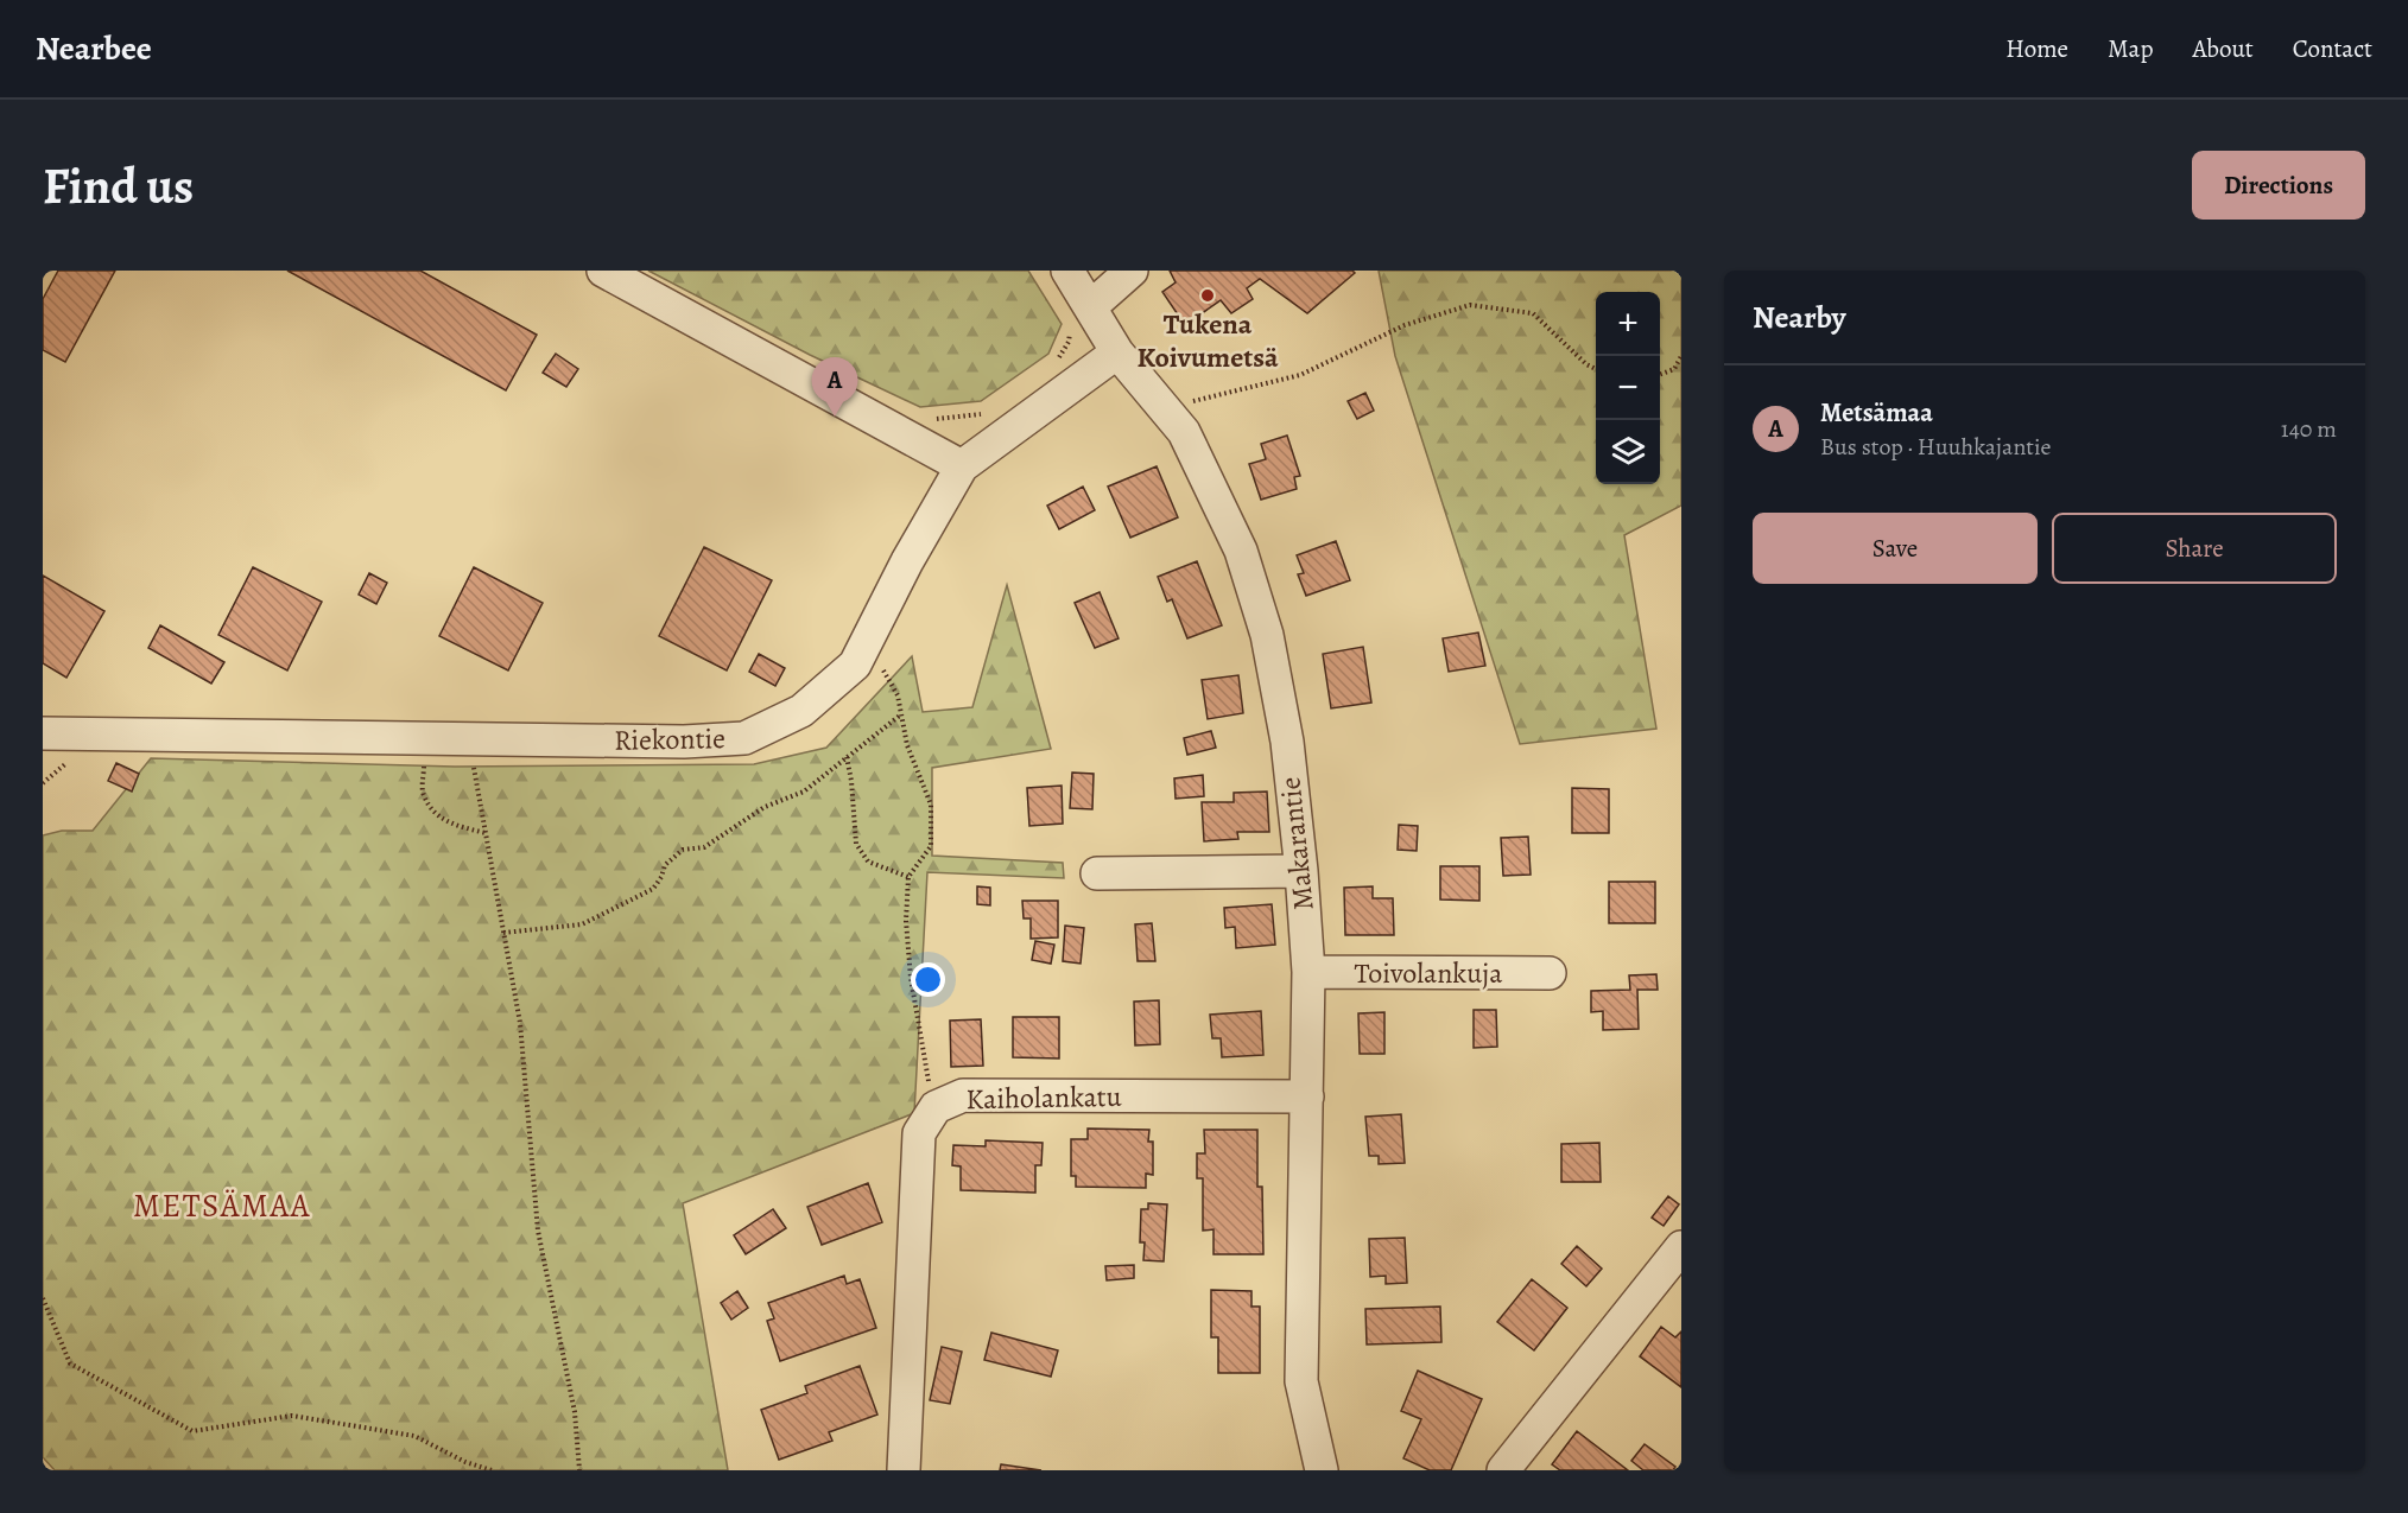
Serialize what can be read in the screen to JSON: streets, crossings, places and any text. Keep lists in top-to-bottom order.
{
  "streets": {
    "street": [
      "Riekontie",
      "Makarantie",
      "Toivolankuja",
      "Kaiholankatu"
    ]
  },
  "crossings": [
    ["Riekontie", "Makarantie"],
    ["Makarantie", "Toivolankuja"],
    ["Makarantie", "Kaiholankatu"]
  ],
  "districts": ["METSÄMAA"],
  "places": ["Tukena Koivumetsä"],
  "page": {
    "header": "Nearbee",
    "nav": [
      "Home",
      "Map",
      "About",
      "Contact"
    ],
    "buttons": [
      "Directions",
      ["Save", "Share"]
    ],
    "title": "Find us",
    "heading": "Nearby",
    "map_buttons": ["+", "−"],
    "pins": "A",
    "list": [
      {
        "mark": "A",
        "name": "Metsämaa",
        "note": "Bus stop · Huuhkajantie",
        "value": "140 m"
      }
    ]
  }
}
